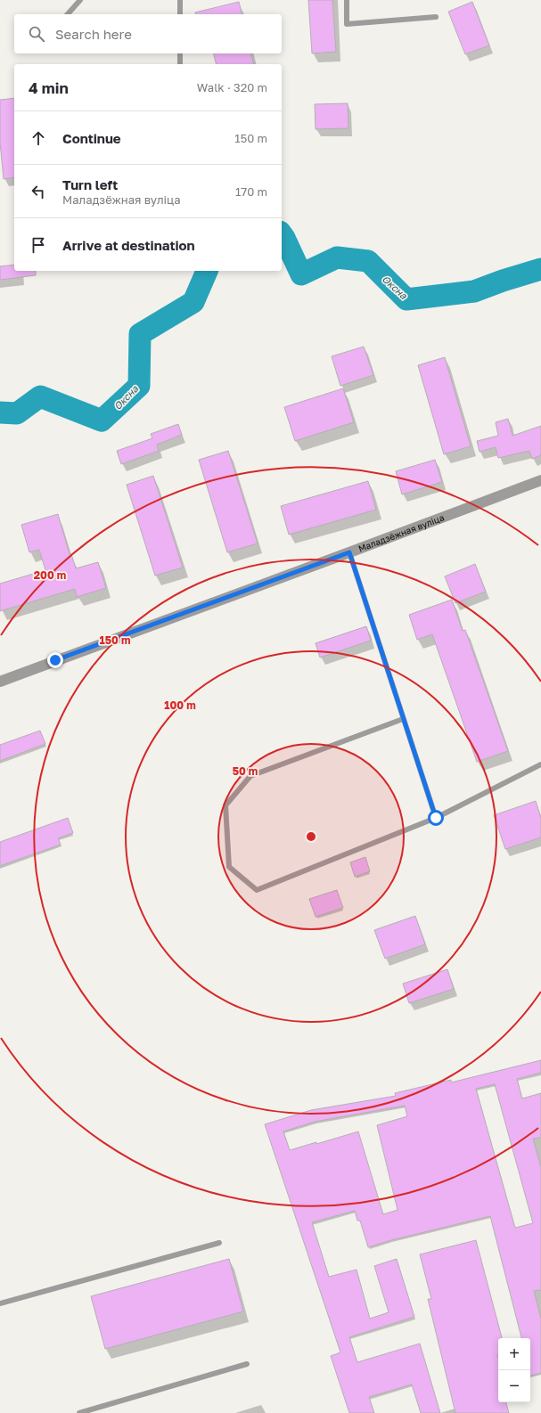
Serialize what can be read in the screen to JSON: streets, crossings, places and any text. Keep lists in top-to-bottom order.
{
  "streets": {
    "street": ["Маладзёжная вуліца"]
  },
  "water": ["Оксна"],
  "page": {
    "search": "Search here",
    "heading": ["4 min", "Walk · 320 m"],
    "list": [
      ["Continue", "150 m"],
      ["Turn left", "Маладзёжная вуліца", "170 m"],
      "Arrive at destination"
    ],
    "map_buttons": ["+", "−"]
  },
  "rings": [
    "200 m",
    "150 m",
    "100 m",
    "50 m"
  ]
}
